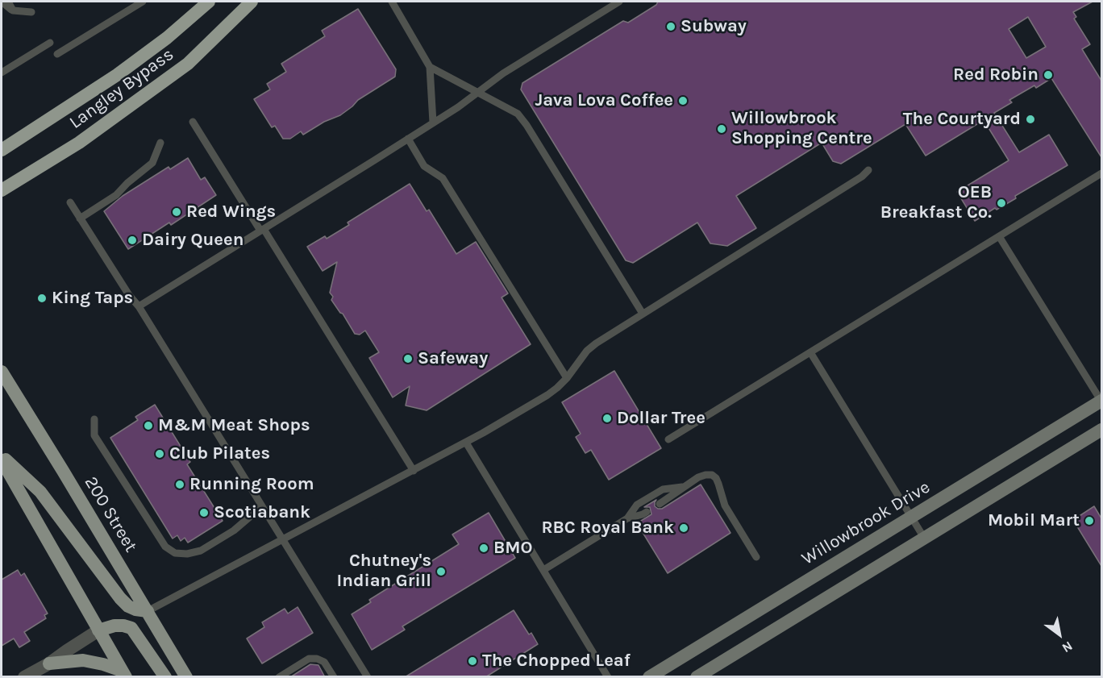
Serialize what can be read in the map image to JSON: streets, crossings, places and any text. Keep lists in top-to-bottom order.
{
  "streets": {
    "highway": ["Langley Bypass"],
    "main road": ["200 Street", "Willowbrook Drive"]
  },
  "places": [
    "Subway",
    "Red Robin",
    "Java Lova Coffee",
    "The Courtyard",
    "Willowbrook Shopping Centre",
    "OEB Breakfast Co.",
    "Red Wings",
    "Dairy Queen",
    "King Taps",
    "Safeway",
    "Dollar Tree",
    "M&M Meat Shops",
    "Club Pilates",
    "Running Room",
    "Scotiabank",
    "Mobil Mart",
    "RBC Royal Bank",
    "BMO",
    "Chutney's Indian Grill",
    "The Chopped Leaf"
  ],
  "north": "bottom right"
}
